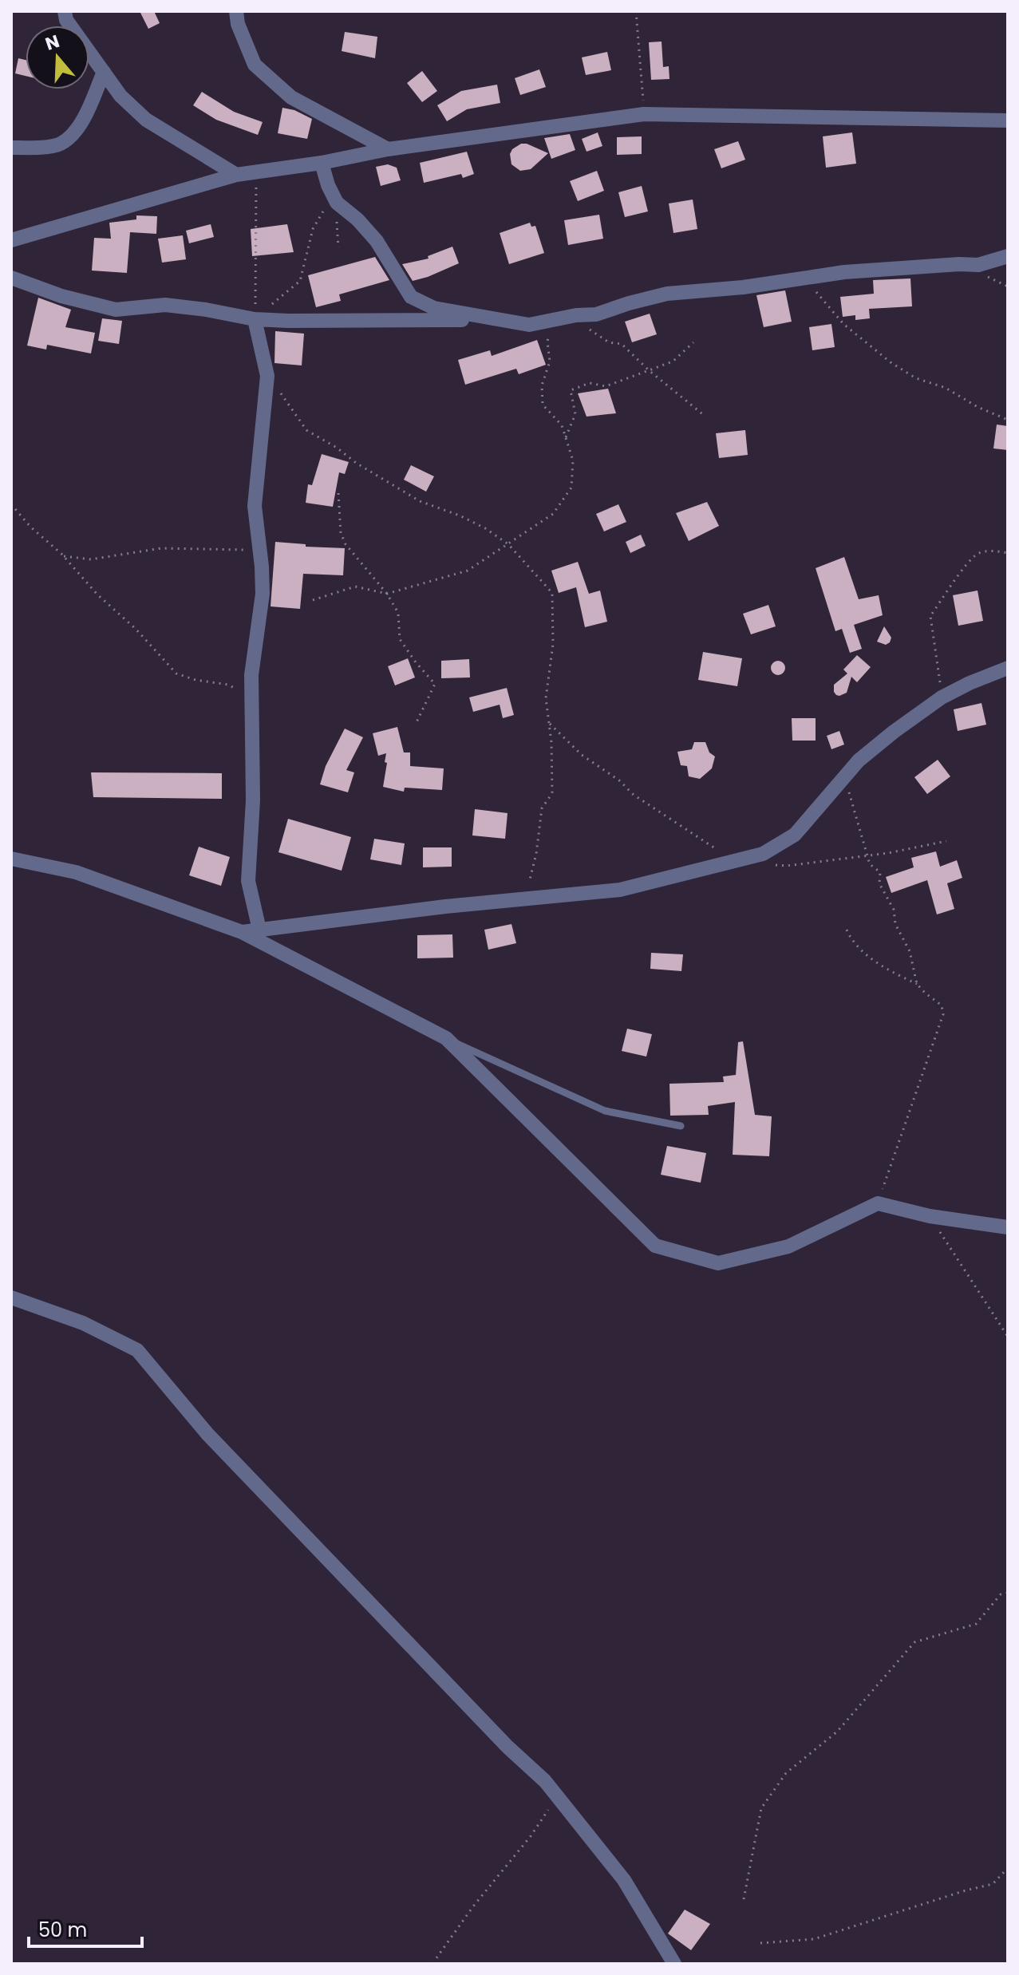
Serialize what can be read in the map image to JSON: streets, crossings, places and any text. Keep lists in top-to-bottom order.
{
  "scale_bar": "50 m",
  "north": "top"
}
